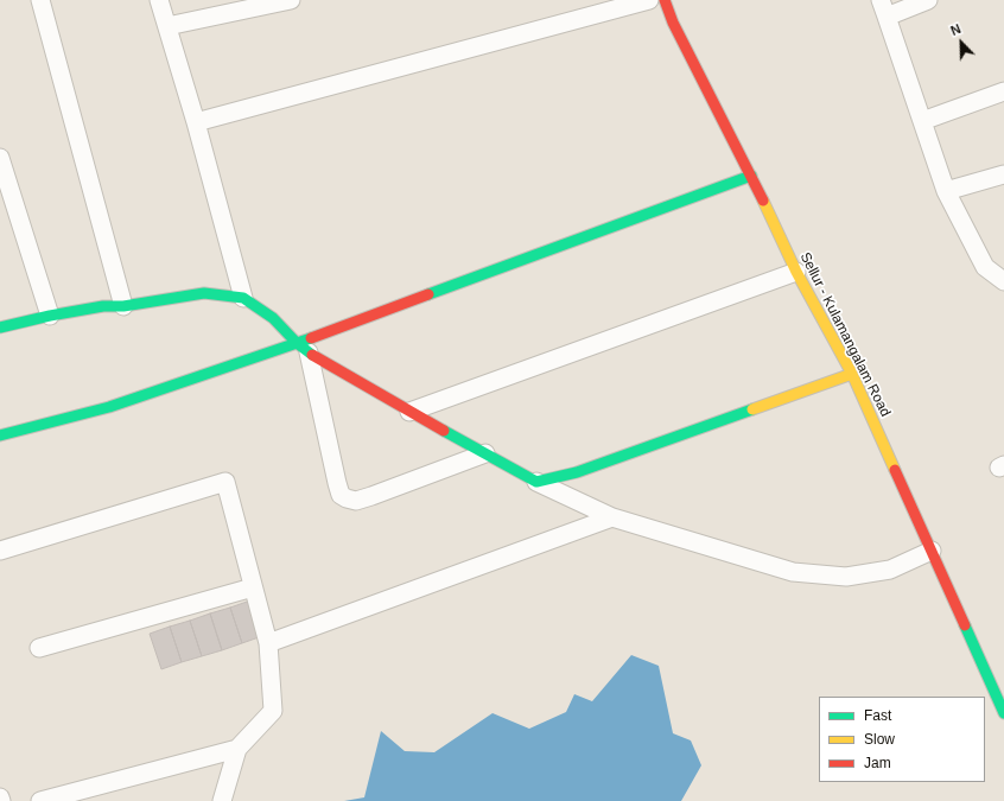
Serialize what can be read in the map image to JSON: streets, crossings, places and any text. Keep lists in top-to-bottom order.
{
  "streets": {
    "street": ["Sellur - Kulamangalam Road"]
  },
  "legend": ["Fast", "Slow", "Jam"],
  "north": "top left"
}
